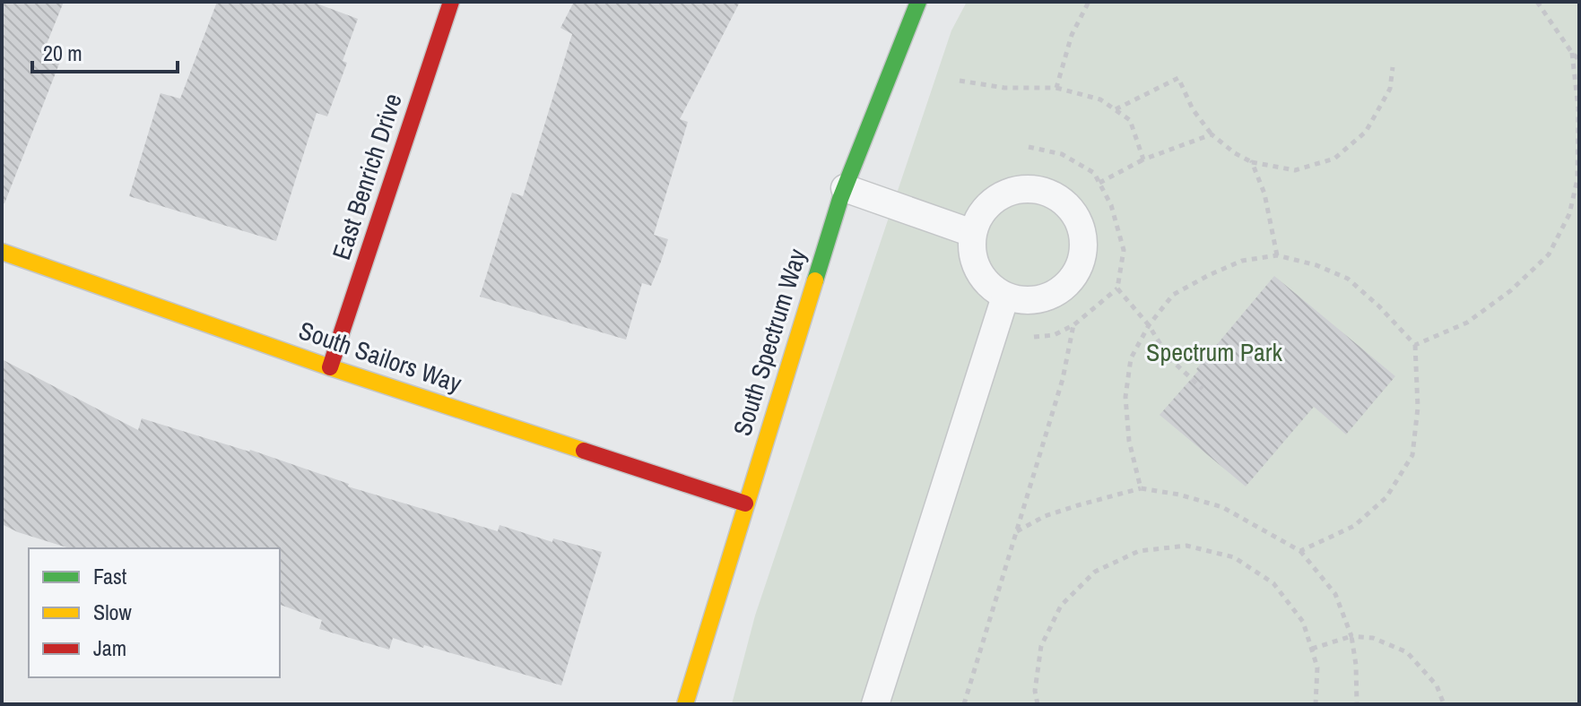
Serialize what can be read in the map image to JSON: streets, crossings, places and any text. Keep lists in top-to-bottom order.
{
  "streets": {
    "street": ["East Benrich Drive", "South Spectrum Way", "South Sailors Way"]
  },
  "crossings": [
    ["East Benrich Drive", "South Sailors Way"],
    ["South Spectrum Way", "South Sailors Way"]
  ],
  "parks": ["Spectrum Park"],
  "legend": ["Fast", "Slow", "Jam"],
  "scale_bar": "20 m"
}
